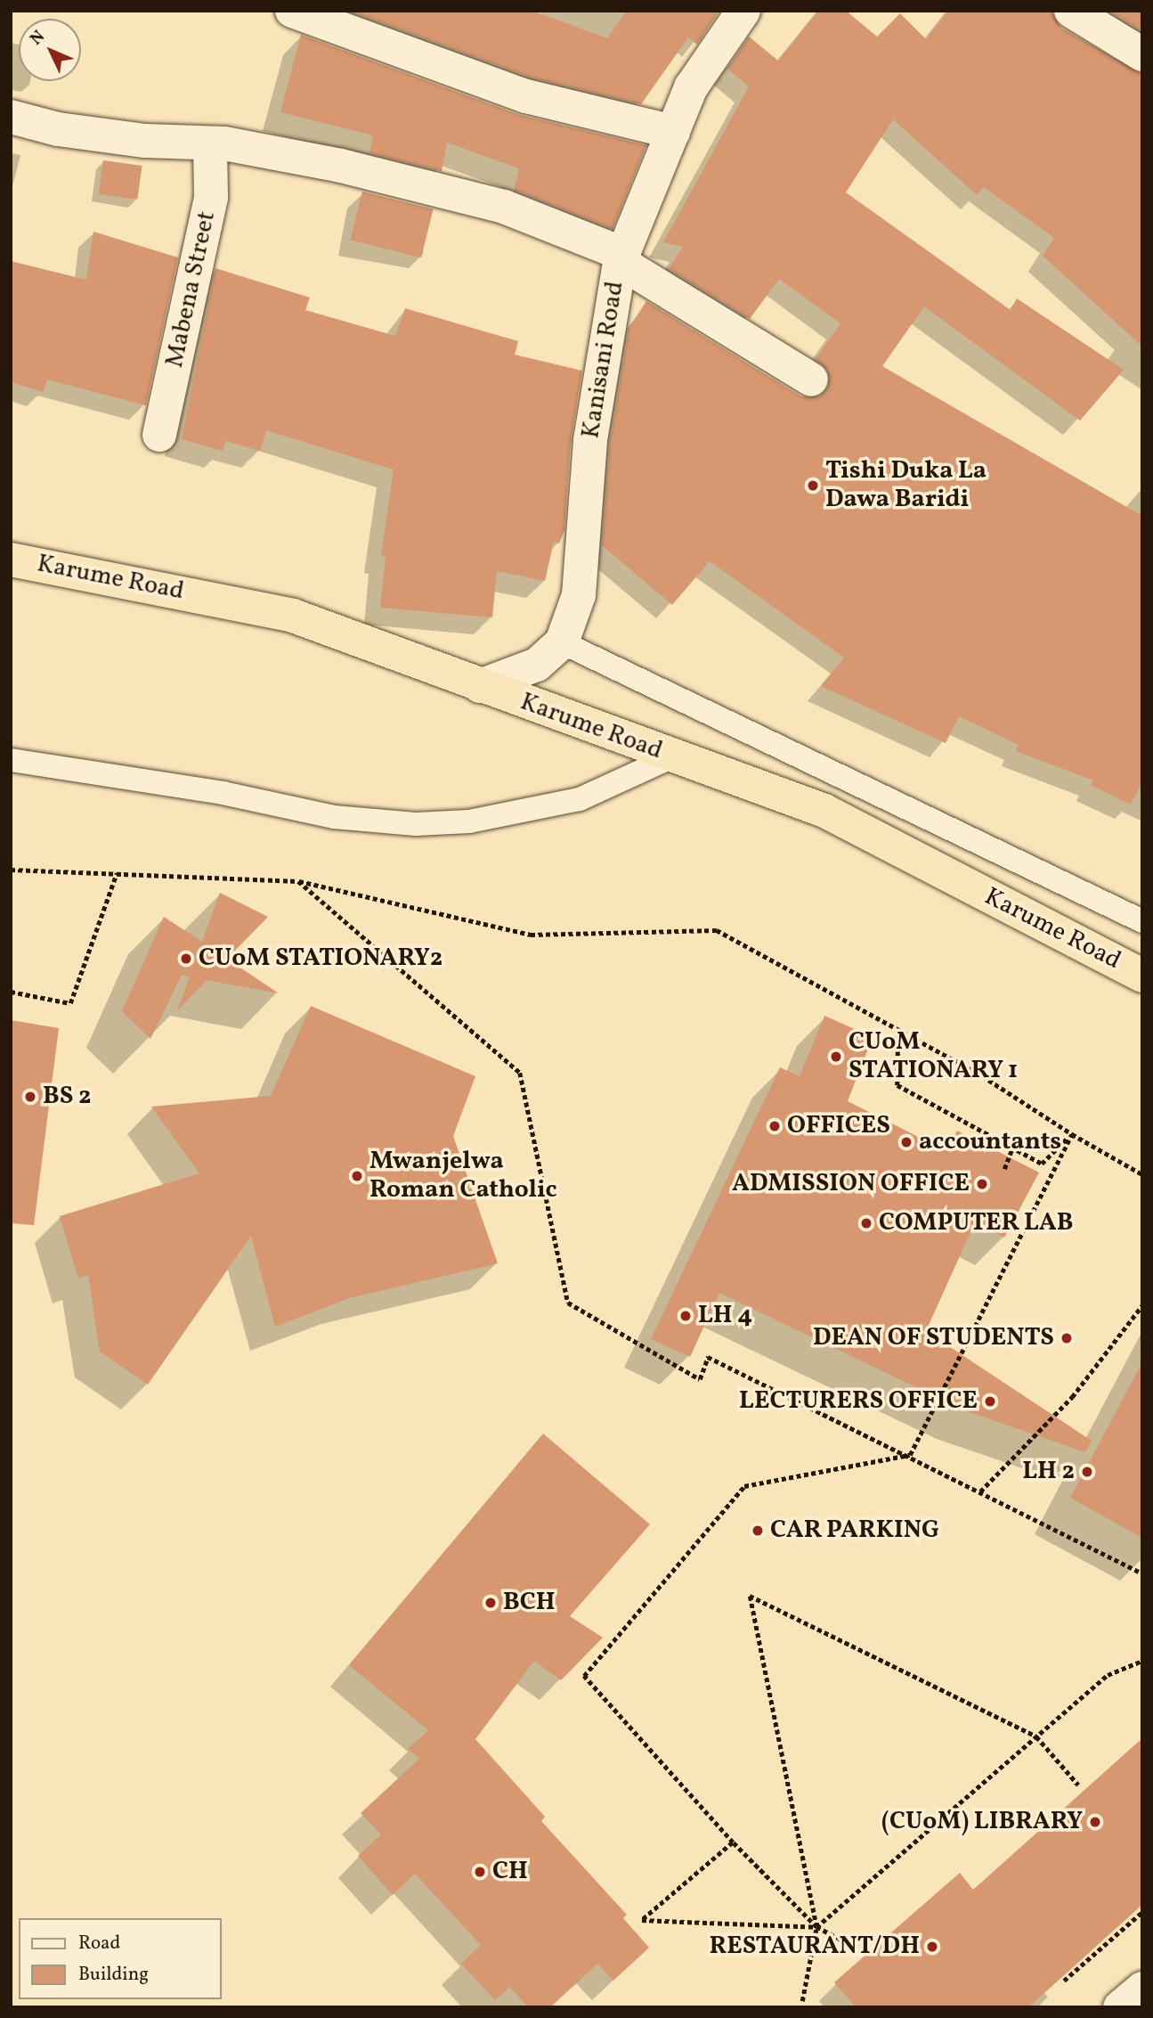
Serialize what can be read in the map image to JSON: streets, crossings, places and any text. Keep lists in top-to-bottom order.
{
  "streets": {
    "highway": ["Karume Road"],
    "street": ["Mabena Street", "Kanisani Road"]
  },
  "crossings": [
    ["Kanisani Road", "Karume Road"]
  ],
  "places": [
    "Tishi Duka La Dawa Baridi",
    "CUoM STATIONARY2",
    "CUoM STATIONARY 1",
    "BS 2",
    "OFFICES",
    "accountants",
    "Mwanjelwa Roman Catholic",
    "ADMISSION OFFICE",
    "COMPUTER LAB",
    "LH 4",
    "DEAN OF STUDENTS",
    "LECTURERS OFFICE",
    "LH 2",
    "CAR PARKING",
    "BCH",
    "(CUoM) LIBRARY",
    "CH",
    "RESTAURANT/DH"
  ],
  "legend": ["Road", "Building"],
  "north": "top left"
}
